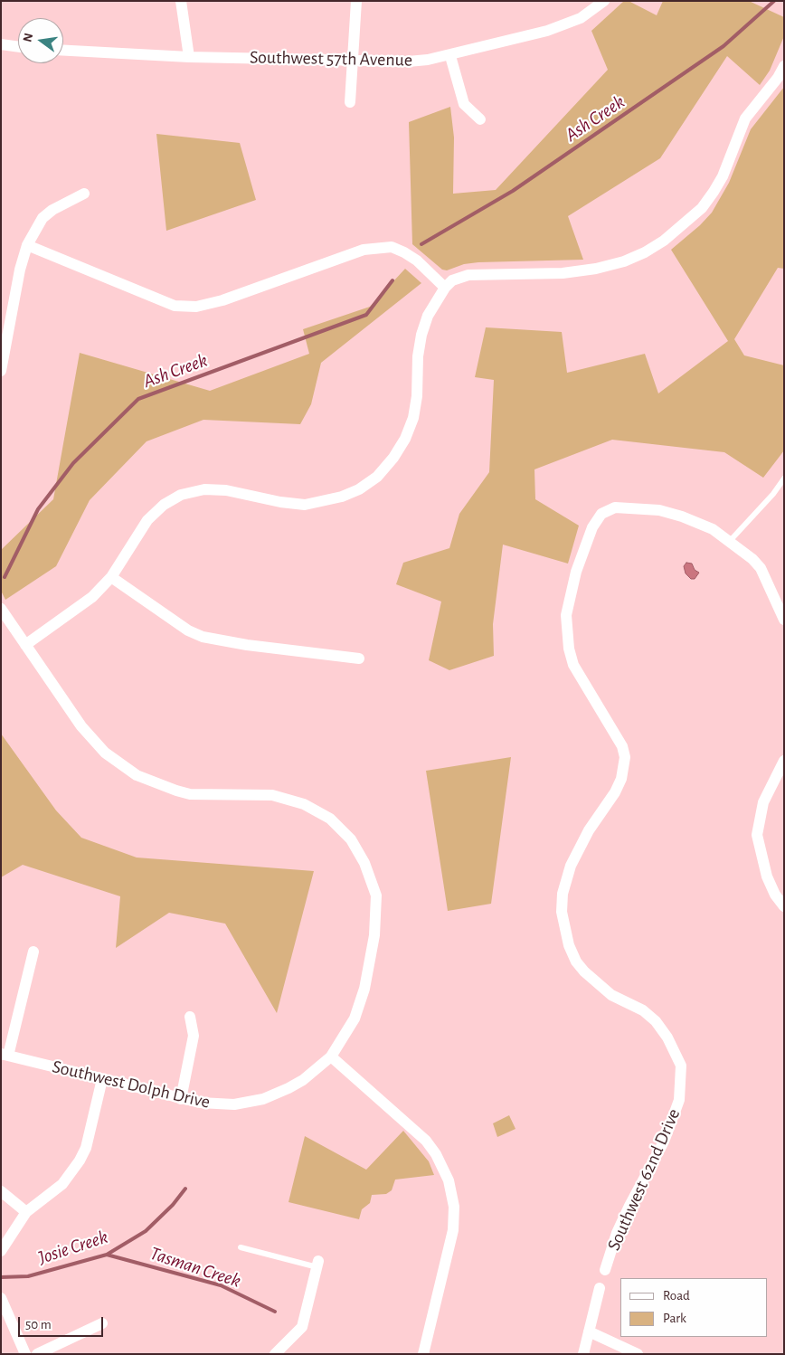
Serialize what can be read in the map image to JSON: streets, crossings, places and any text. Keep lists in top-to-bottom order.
{
  "streets": {
    "street": ["Southwest 57th Avenue", "Southwest Dolph Drive", "Southwest 62nd Drive"]
  },
  "water": ["Ash Creek", "Josie Creek", "Tasman Creek"],
  "legend": ["Road", "Park"],
  "scale_bar": "50 m",
  "north": "left"
}
